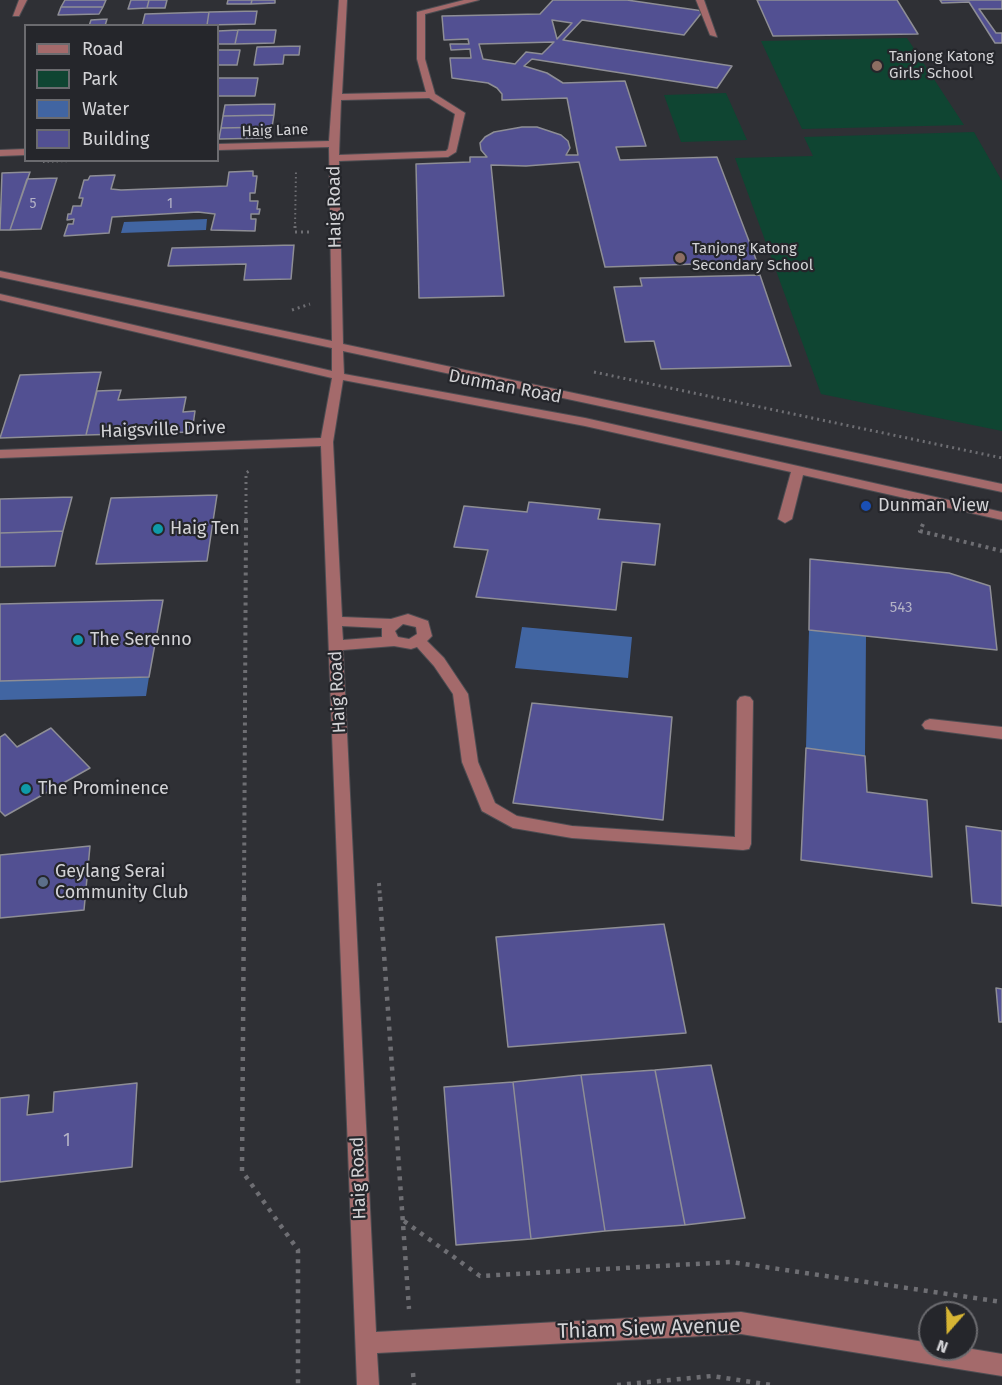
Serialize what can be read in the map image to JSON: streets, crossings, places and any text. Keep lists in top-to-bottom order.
{
  "streets": {
    "street": [
      "Haig Lane",
      "Haig Road",
      "Dunman Road",
      "Haigsville Drive",
      "Thiam Siew Avenue"
    ]
  },
  "crossings": [
    ["Haig Lane", "Haig Road"],
    ["Haig Road", "Dunman Road"],
    ["Haig Road", "Haigsville Drive"],
    ["Haig Road", "Thiam Siew Avenue"]
  ],
  "places": [
    "Tanjong Katong Girls' School",
    "Tanjong Katong Secondary School",
    "Dunman View",
    "Haig Ten",
    "The Serenno",
    "The Prominence",
    "Geylang Serai Community Club"
  ],
  "house_numbers": [
    "5",
    "1",
    "543",
    "1"
  ],
  "legend": [
    "Road",
    "Park",
    "Water",
    "Building"
  ],
  "north": "bottom"
}
